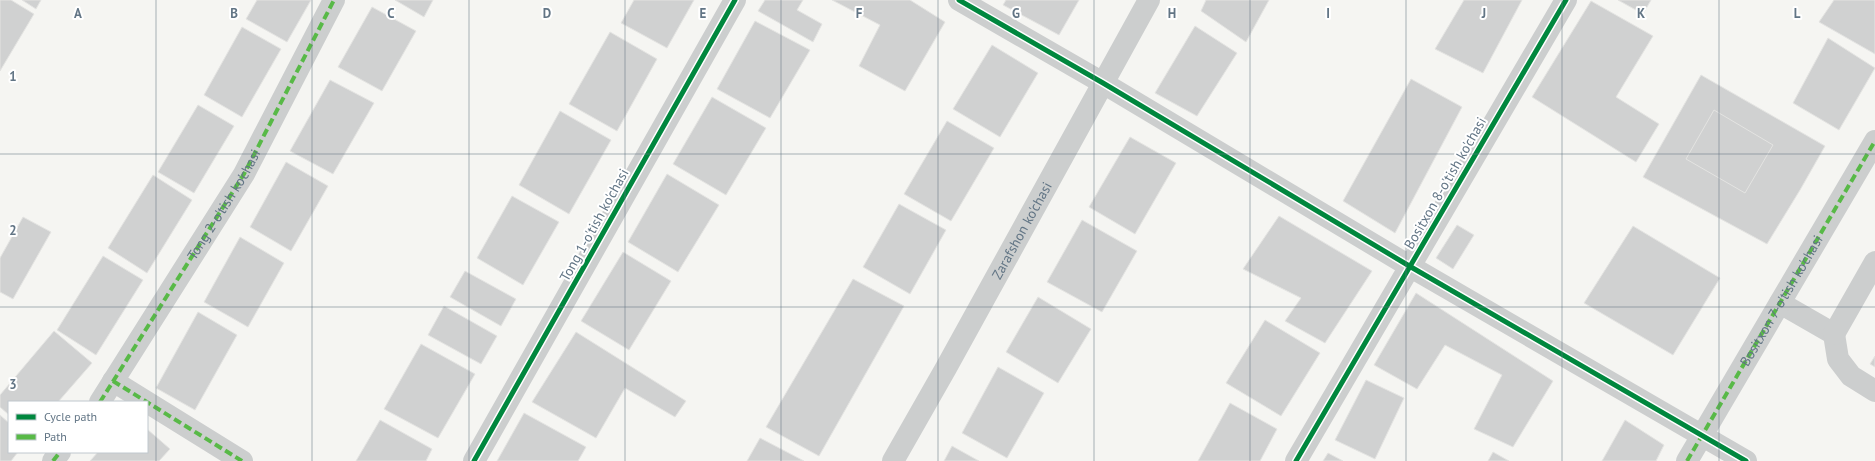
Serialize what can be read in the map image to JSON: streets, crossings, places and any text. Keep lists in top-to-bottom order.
{
  "streets": {
    "street": [
      "Bositxon 8-o'tish ko'chasi",
      "Tong 2-o'tish ko'chasi",
      "Tong 1-o'tish ko'chasi",
      "Zarafshon ko'chasi",
      "Bositxon 7-o'tish ko'chasi"
    ]
  },
  "legend": ["Cycle path", "Path"],
  "grid": {
    "columns": [
      "A",
      "B",
      "C",
      "D",
      "E",
      "F",
      "G",
      "H",
      "I",
      "J",
      "K",
      "L"
    ],
    "rows": ["1", "2", "3"]
  }
}
